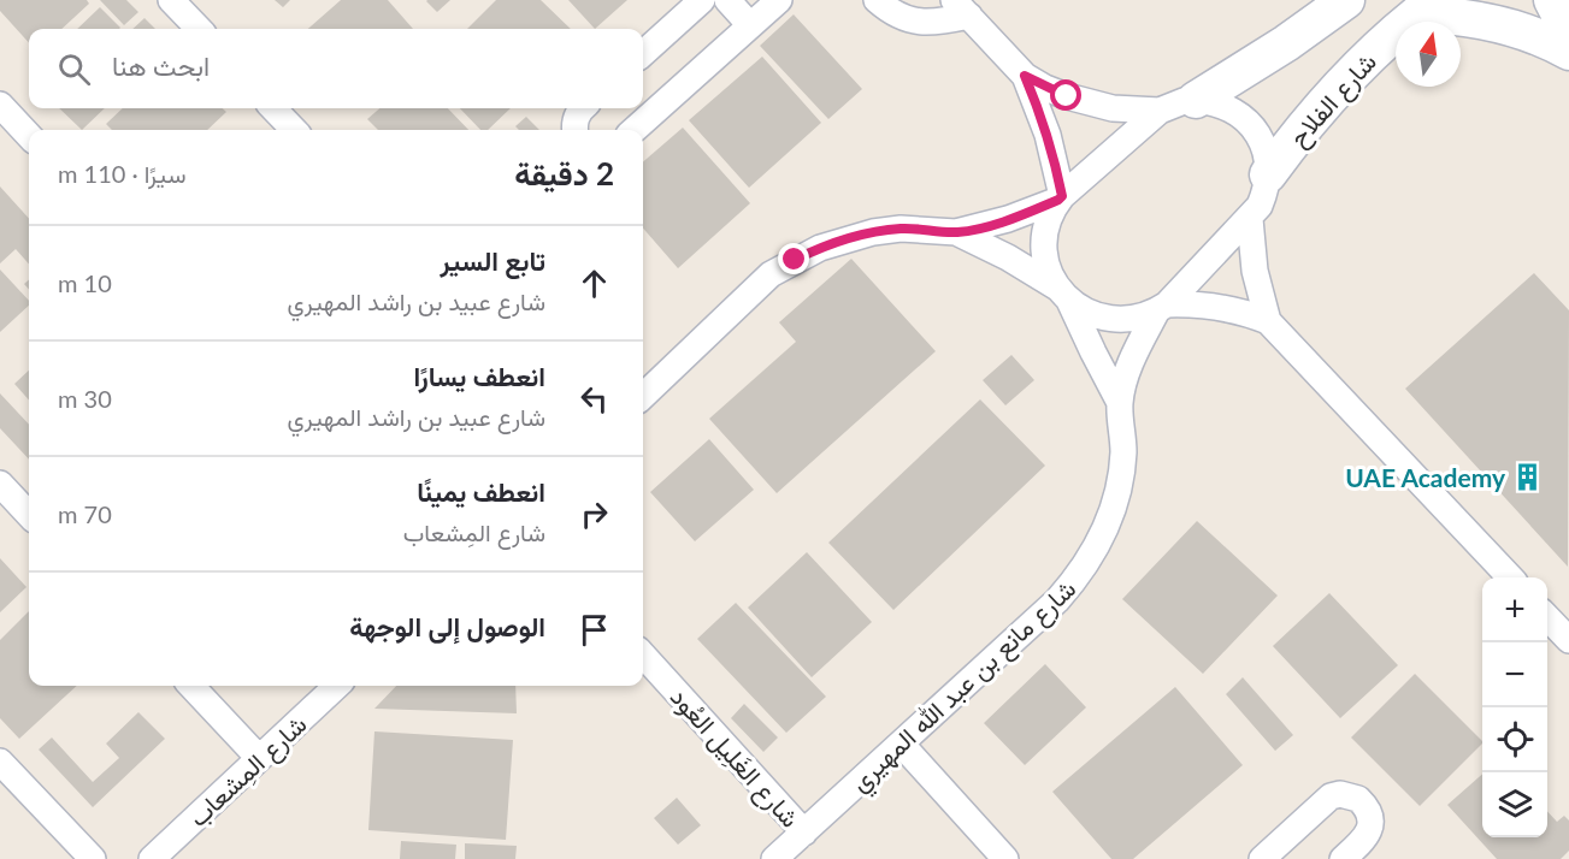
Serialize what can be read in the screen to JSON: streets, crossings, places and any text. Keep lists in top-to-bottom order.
{
  "streets": {
    "main road": ["شارع الفلاح"],
    "street": ["شارع مانع بن عبد الله المهيري", "شارع الغَلِيل العُود", "شارع المِشعاب"]
  },
  "crossings": [
    ["شارع الفلاح", "شارع مانع بن عبد الله المهيري"],
    ["شارع مانع بن عبد الله المهيري", "شارع الغَلِيل العُود"]
  ],
  "places": {
    "building": ["UAE Academy"]
  },
  "north": "top",
  "page": {
    "search": "ابحث هنا",
    "heading": ["2 دقيقة", "سيرًا · 110 m"],
    "list": [
      ["تابع السير", "شارع عبيد بن راشد المهيري", "10 m"],
      ["انعطف يسارًا", "شارع عبيد بن راشد المهيري", "30 m"],
      ["انعطف يمينًا", "شارع المِشعاب", "70 m"],
      "الوصول إلى الوجهة"
    ],
    "map_buttons": ["+", "−"]
  }
}
